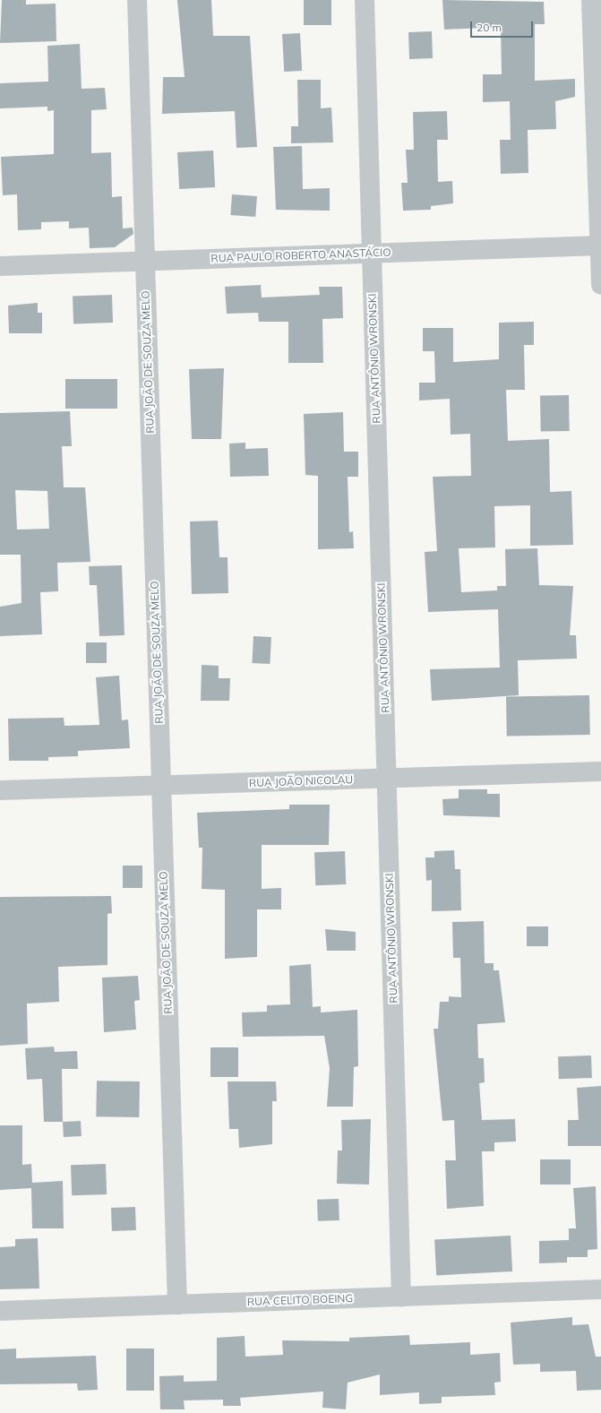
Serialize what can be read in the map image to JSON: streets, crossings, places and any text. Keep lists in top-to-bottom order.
{
  "streets": {
    "street": [
      "RUA PAULO ROBERTO ANASTÁCIO",
      "RUA ANTÔNIO WRONSKI",
      "RUA JOÃO DE SOUZA MELO",
      "RUA JOÃO NICOLAU",
      "RUA CELITO BOEING"
    ]
  },
  "crossings": [
    ["RUA PAULO ROBERTO ANASTÁCIO", "RUA ANTÔNIO WRONSKI"],
    ["RUA PAULO ROBERTO ANASTÁCIO", "RUA JOÃO DE SOUZA MELO"],
    ["RUA ANTÔNIO WRONSKI", "RUA JOÃO NICOLAU"],
    ["RUA ANTÔNIO WRONSKI", "RUA CELITO BOEING"],
    ["RUA JOÃO DE SOUZA MELO", "RUA JOÃO NICOLAU"],
    ["RUA JOÃO DE SOUZA MELO", "RUA CELITO BOEING"]
  ],
  "scale_bar": "20 m"
}
